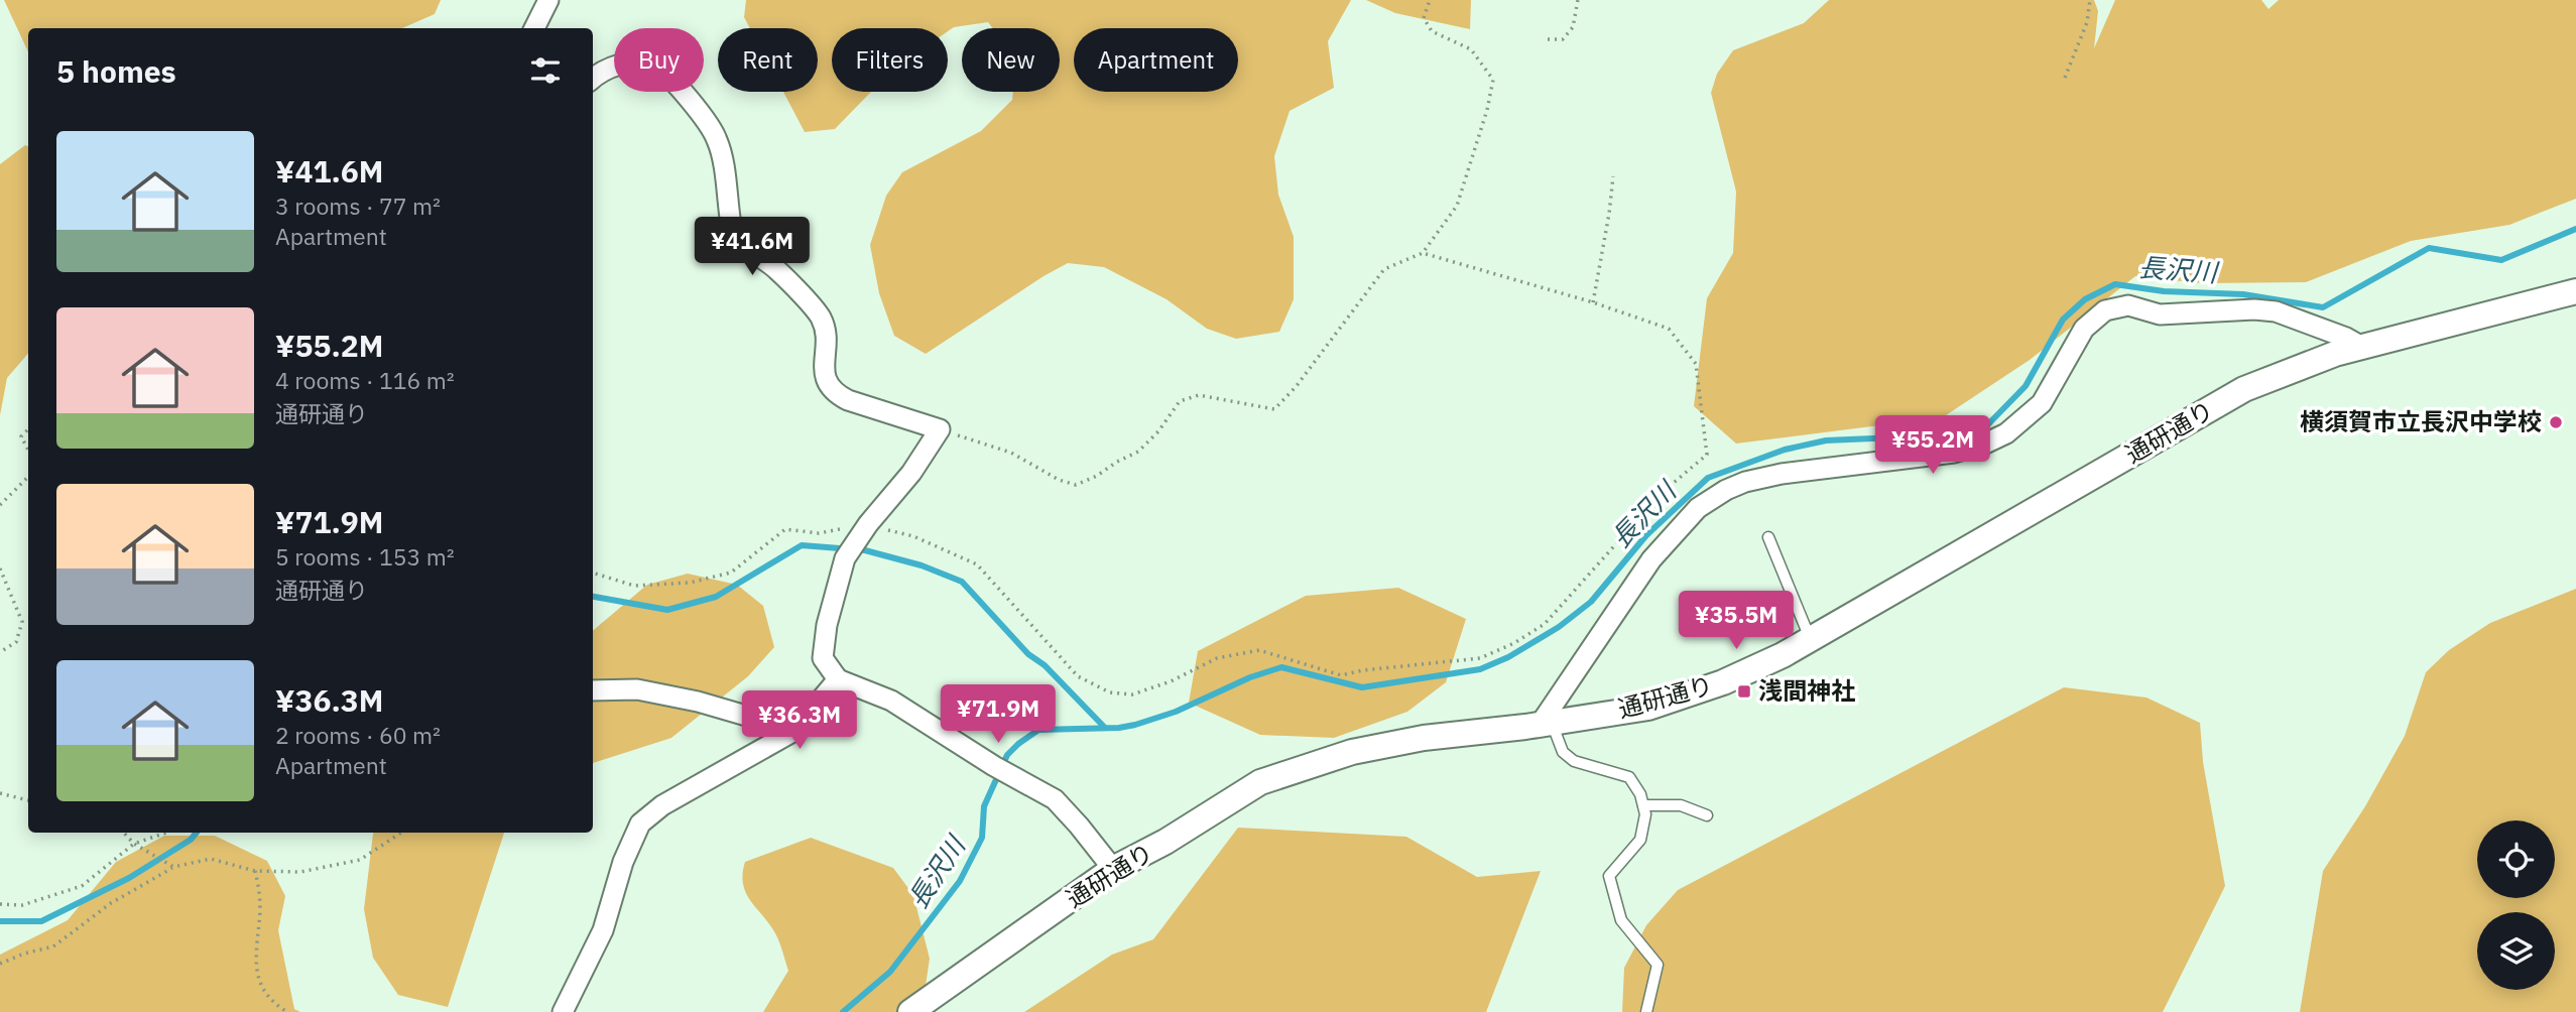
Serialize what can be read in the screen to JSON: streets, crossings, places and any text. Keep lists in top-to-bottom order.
{
  "streets": {
    "street": ["通研通り"]
  },
  "water": ["長沢川"],
  "places": {
    "other": ["横須賀市立長沢中学校"],
    "transit": ["浅間神社"]
  },
  "page": {
    "chip": [
      "Buy",
      "Rent",
      "Filters",
      "New",
      "Apartment"
    ],
    "heading": "5 homes",
    "list": [
      {
        "name": "¥41.6M",
        "note": "3 rooms · 77 m² · Apartment"
      },
      {
        "name": "¥55.2M",
        "note": "4 rooms · 116 m² · 通研通り"
      },
      {
        "name": "¥71.9M",
        "note": "5 rooms · 153 m² · 通研通り"
      },
      {
        "name": "¥36.3M",
        "note": "2 rooms · 60 m² · Apartment"
      }
    ],
    "price": [
      "¥41.6M",
      "¥55.2M",
      "¥35.5M",
      "¥71.9M",
      "¥36.3M"
    ]
  }
}
